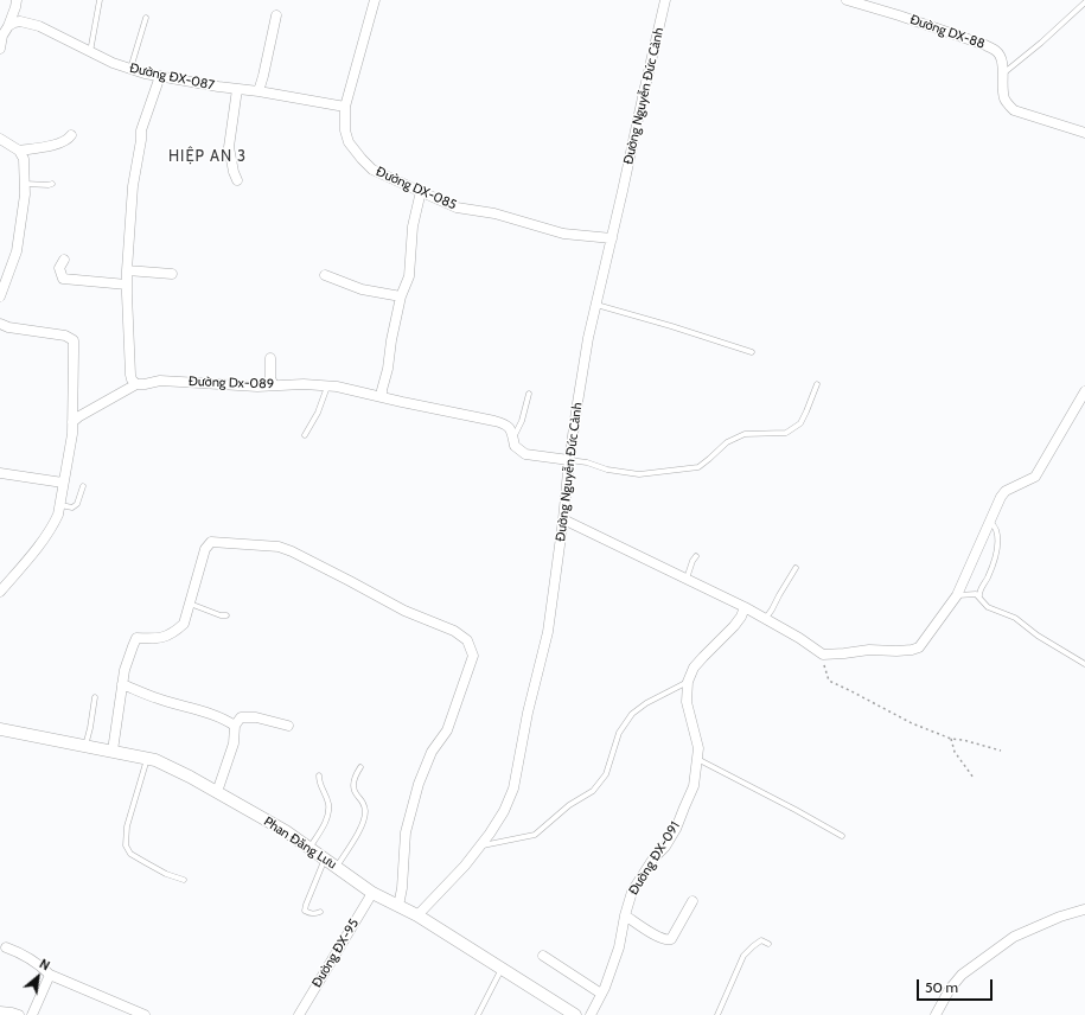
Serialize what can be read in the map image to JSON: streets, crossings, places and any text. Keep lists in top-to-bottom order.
{
  "streets": {
    "street": [
      "Đường DX-88",
      "Đường ĐX-087",
      "Đường Nguyễn Đức Cảnh",
      "Đường DX-085",
      "Đường Dx-089",
      "Phan Đăng Lưu",
      "Đường ĐX-091",
      "Đường ĐX-95"
    ]
  },
  "crossings": [
    ["Đường ĐX-087", "Đường DX-085"],
    ["Đường Nguyễn Đức Cảnh", "Đường DX-085"],
    ["Đường Nguyễn Đức Cảnh", "Đường Dx-089"],
    ["Đường Nguyễn Đức Cảnh", "Phan Đăng Lưu"],
    ["Phan Đăng Lưu", "Đường ĐX-95"]
  ],
  "districts": ["HIỆP AN 3"],
  "scale_bar": "50 m",
  "north": "top right"
}
